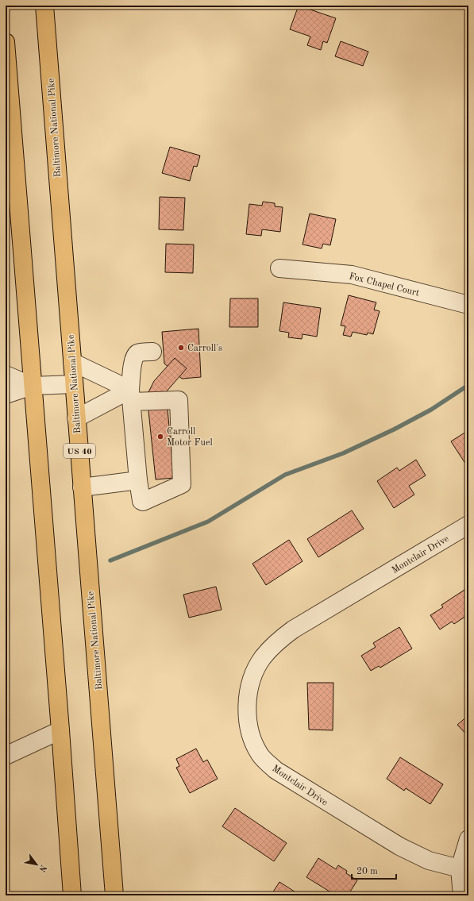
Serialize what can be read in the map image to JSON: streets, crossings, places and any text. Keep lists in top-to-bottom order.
{
  "streets": {
    "main road": ["Baltimore National Pike", "US 40"],
    "street": ["Fox Chapel Court", "Montclair Drive"]
  },
  "places": ["Carroll's", "Carroll Motor Fuel"],
  "scale_bar": "20 m",
  "north": "bottom right"
}
